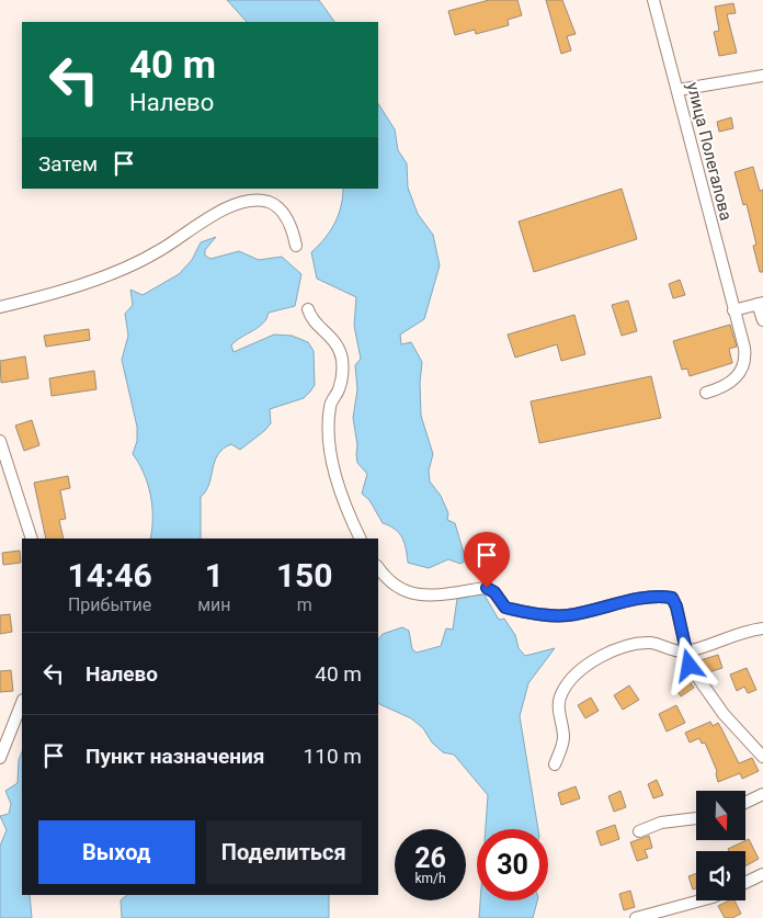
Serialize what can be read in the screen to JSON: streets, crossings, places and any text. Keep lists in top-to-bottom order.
{
  "streets": {
    "street": ["улица Полегалова"]
  },
  "north": "bottom",
  "page": {
    "turn": ["40 m", "Налево"],
    "then": "Затем",
    "eta": [
      "14:46",
      "Прибытие",
      "1",
      "мин",
      "150",
      "m"
    ],
    "list": [
      {
        "name": "Налево",
        "value": "40 m"
      },
      {
        "name": "Пункт назначения",
        "value": "110 m"
      }
    ],
    "buttons": ["Выход", "Поделиться"],
    "speed": "26 km/h",
    "limit": "30"
  }
}
